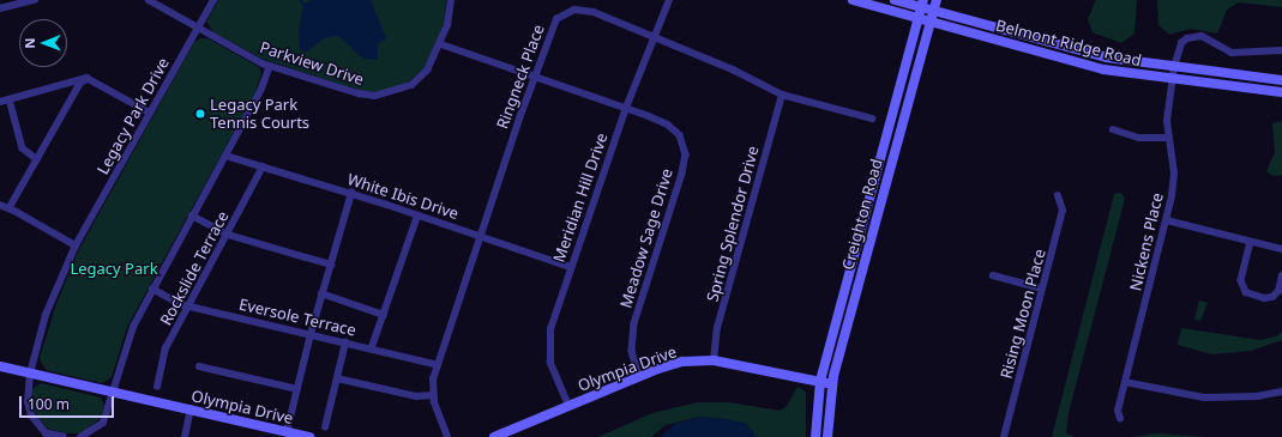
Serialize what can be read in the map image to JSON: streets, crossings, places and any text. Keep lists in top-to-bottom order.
{
  "streets": {
    "street": [
      "Belmont Ridge Road",
      "Parkview Drive",
      "Ringneck Place",
      "Legacy Park Drive",
      "White Ibis Drive",
      "Meridian Hill Drive",
      "Creighton Road",
      "Spring Splendor Drive",
      "Meadow Sage Drive",
      "Nickens Place",
      "Rockslide Terrace",
      "Rising Moon Place",
      "Eversole Terrace",
      "Olympia Drive"
    ]
  },
  "crossings": [
    ["Belmont Ridge Road", "Creighton Road"],
    ["Belmont Ridge Road", "Nickens Place"],
    ["Parkview Drive", "Legacy Park Drive"],
    ["Parkview Drive", "Meadow Sage Drive"],
    ["Ringneck Place", "White Ibis Drive"],
    ["Ringneck Place", "Meridian Hill Drive"],
    ["Ringneck Place", "Spring Splendor Drive"],
    ["Ringneck Place", "Meadow Sage Drive"],
    ["Ringneck Place", "Eversole Terrace"],
    ["Legacy Park Drive", "Olympia Drive"],
    ["White Ibis Drive", "Meridian Hill Drive"],
    ["White Ibis Drive", "Rockslide Terrace"],
    ["Meridian Hill Drive", "Meadow Sage Drive"],
    ["Meridian Hill Drive", "Olympia Drive"],
    ["Creighton Road", "Olympia Drive"],
    ["Spring Splendor Drive", "Olympia Drive"],
    ["Meadow Sage Drive", "Olympia Drive"],
    ["Rockslide Terrace", "Eversole Terrace"]
  ],
  "parks": ["Legacy Park"],
  "places": ["Legacy Park Tennis Courts"],
  "scale_bar": "100 m",
  "north": "left"
}
